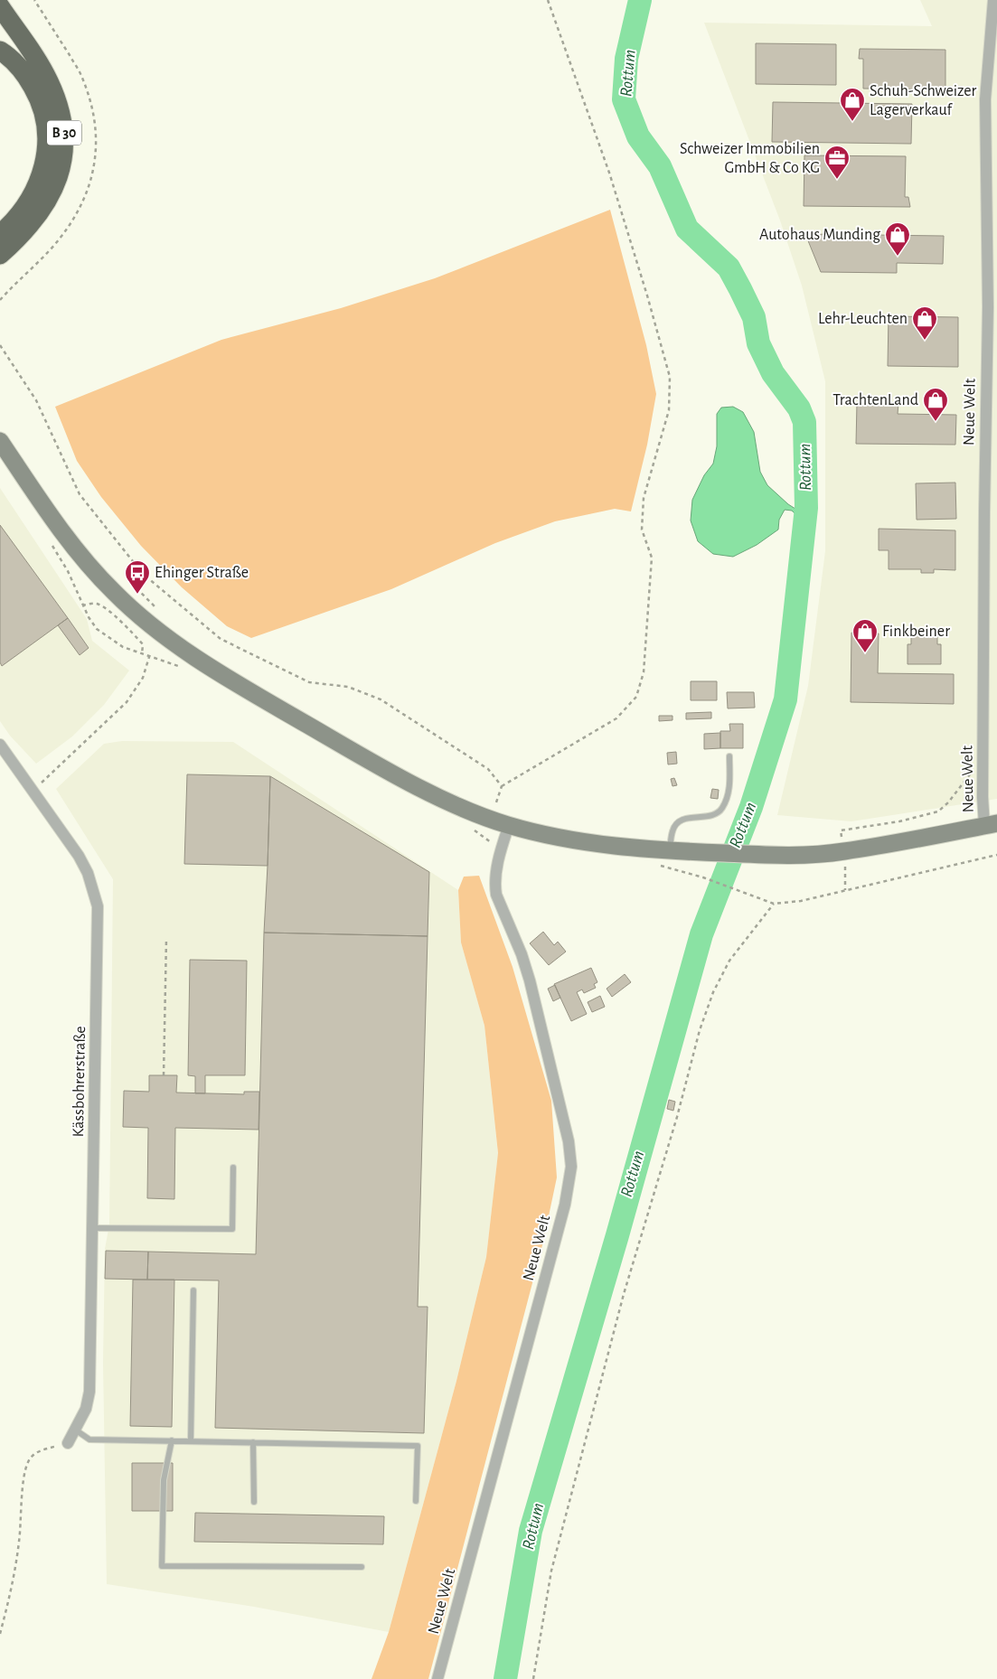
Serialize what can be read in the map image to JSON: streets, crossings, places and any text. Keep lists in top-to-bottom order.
{
  "streets": {
    "highway": ["B 30"],
    "street": ["Neue Welt", "Kässbohrerstraße"]
  },
  "water": ["Rottum"],
  "places": {
    "shop": [
      "Schuh-Schweizer Lagerverkauf",
      "Autohaus Munding",
      "Lehr-Leuchten",
      "TrachtenLand",
      "Finkbeiner"
    ],
    "office": ["Schweizer Immobilien GmbH & Co KG"],
    "bus stop": ["Ehinger Straße"]
  }
}
